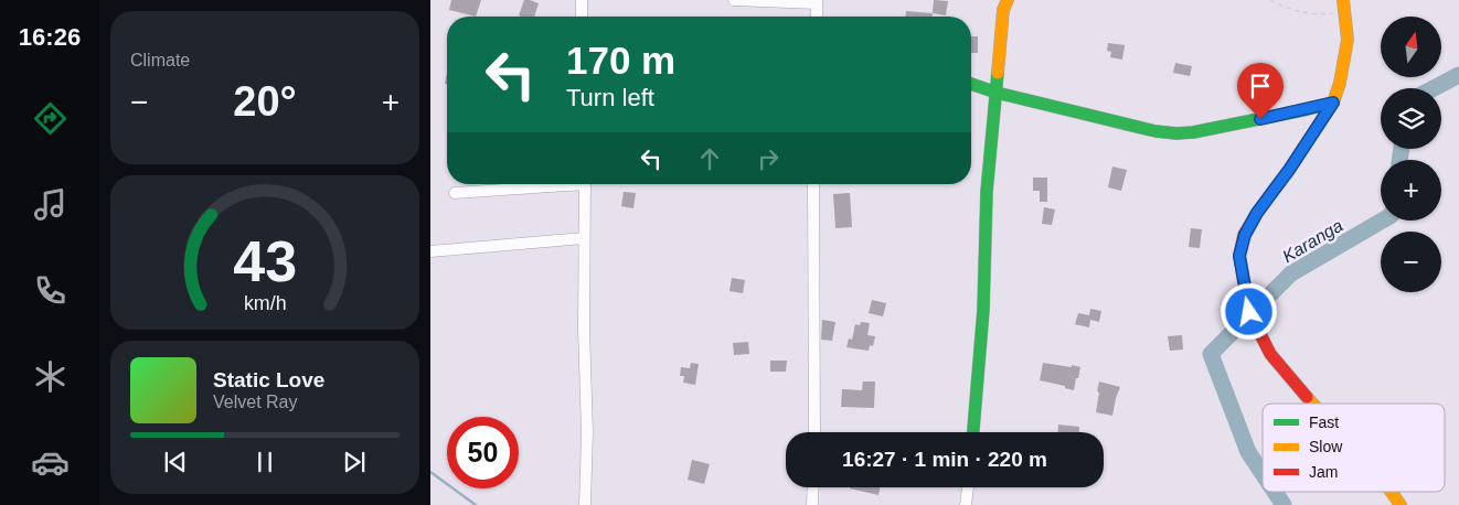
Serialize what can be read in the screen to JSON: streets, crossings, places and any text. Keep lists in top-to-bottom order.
{
  "water": ["Karanga"],
  "legend": ["Fast", "Slow", "Jam"],
  "north": "top",
  "page": {
    "tabs": "16:26",
    "tile": "Climate",
    "map_buttons": ["+", "−"],
    "turn": ["170 m", "Turn left"],
    "heat": ["−", "20°", "+"],
    "song": ["Static Love", "Velvet Ray"],
    "limit": "50",
    "trip": "16:27 · 1 min · 220 m",
    "gauge": ["43", "km/h"]
  }
}
